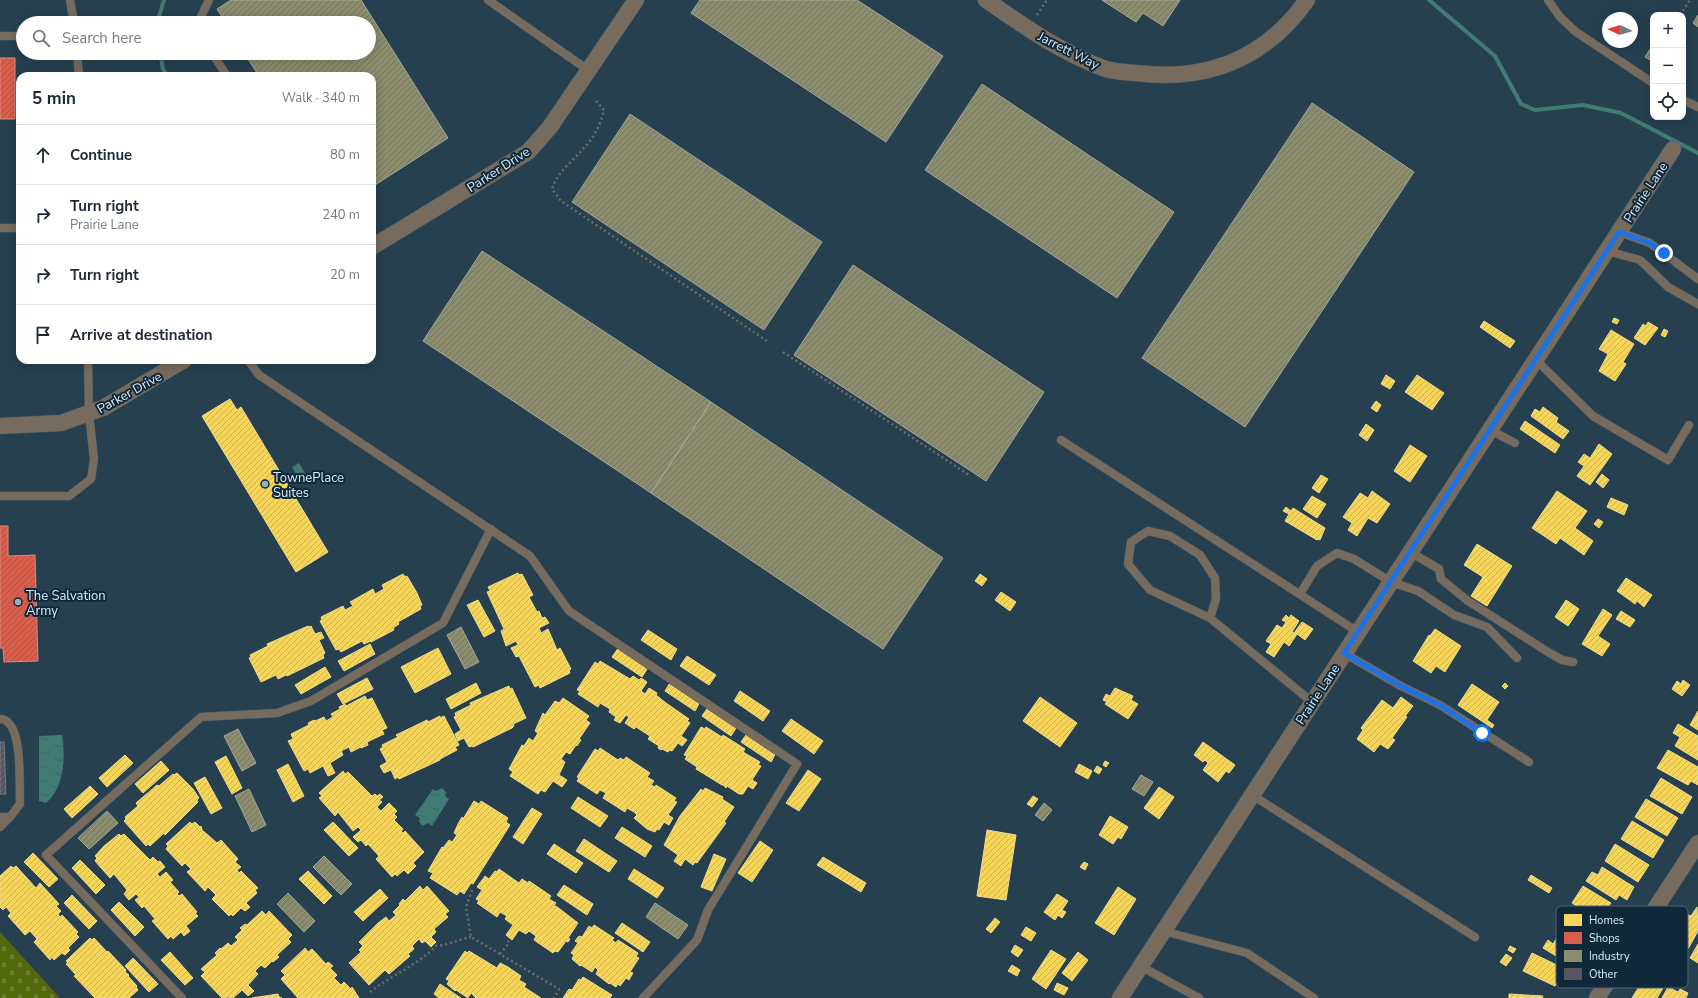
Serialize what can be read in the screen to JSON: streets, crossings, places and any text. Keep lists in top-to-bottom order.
{
  "streets": {
    "street": ["Jarrett Way", "Parker Drive", "Prairie Lane"]
  },
  "places": ["TownePlace Suites", "The Salvation Army"],
  "legend": [
    "Homes",
    "Shops",
    "Industry",
    "Other"
  ],
  "north": "left",
  "page": {
    "map_buttons": ["+", "−"],
    "search": "Search here",
    "heading": ["5 min", "Walk · 340 m"],
    "list": [
      ["Continue", "80 m"],
      ["Turn right", "Prairie Lane", "240 m"],
      ["Turn right", "20 m"],
      "Arrive at destination"
    ]
  }
}
